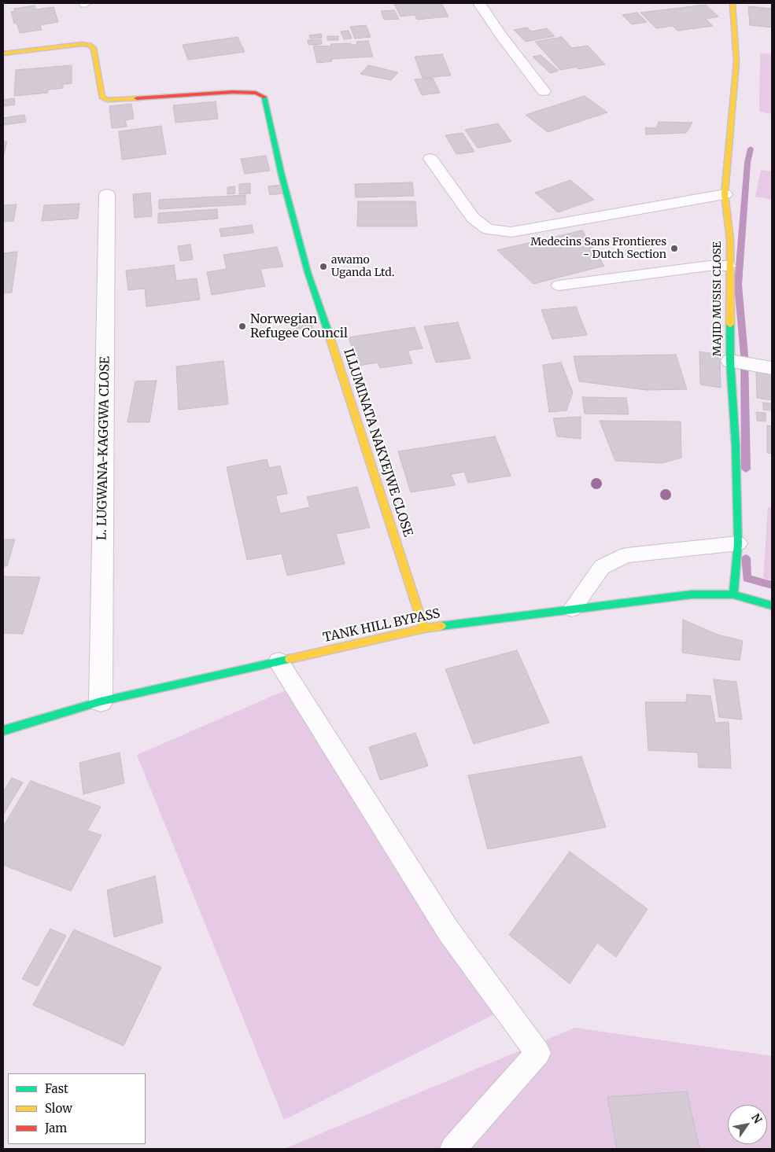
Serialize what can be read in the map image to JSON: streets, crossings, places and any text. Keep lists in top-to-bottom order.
{
  "streets": {
    "street": [
      "MAJID MUSISI CLOSE",
      "ILLUMINATA NAKYEJWE CLOSE",
      "L. LUGWANA-KAGGWA CLOSE",
      "TANK HILL BYPASS"
    ]
  },
  "crossings": [
    ["MAJID MUSISI CLOSE", "TANK HILL BYPASS"],
    ["ILLUMINATA NAKYEJWE CLOSE", "TANK HILL BYPASS"],
    ["L. LUGWANA-KAGGWA CLOSE", "TANK HILL BYPASS"]
  ],
  "places": ["Medecins Sans Frontieres - Dutch Section", "awamo Uganda Ltd.", "Norwegian Refugee Council"],
  "legend": ["Fast", "Slow", "Jam"],
  "north": "top right"
}
